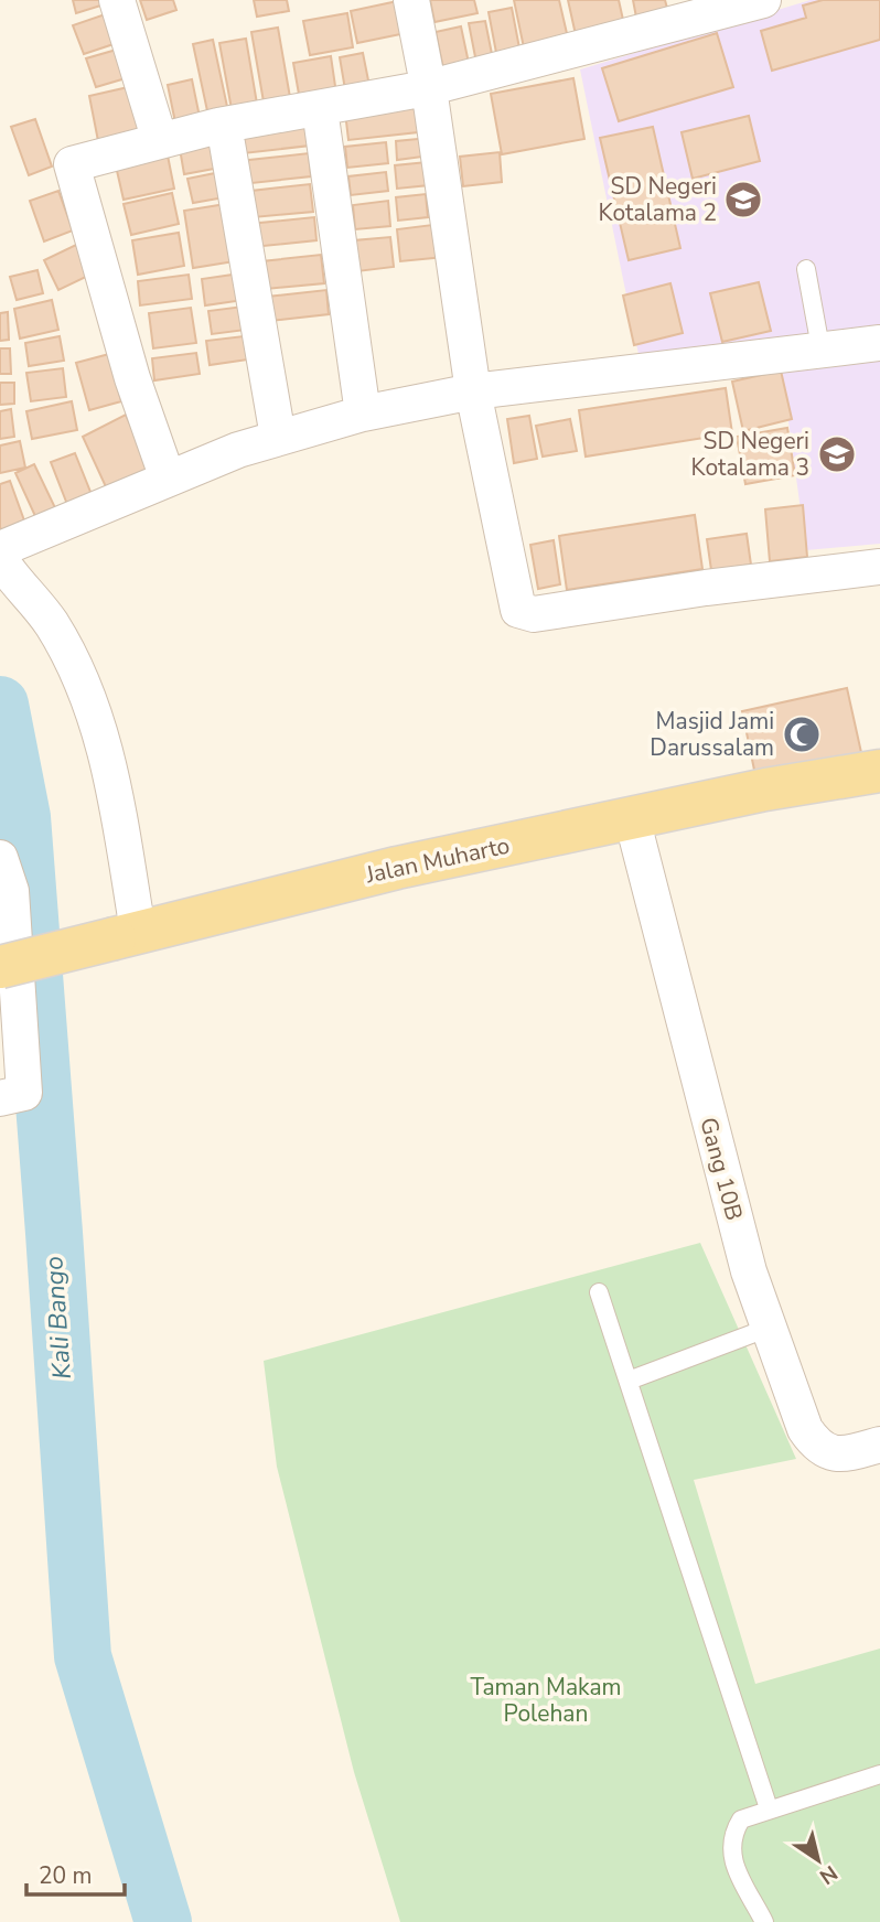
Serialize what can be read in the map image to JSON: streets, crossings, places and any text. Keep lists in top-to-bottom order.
{
  "streets": {
    "main road": ["Jalan Muharto"],
    "street": ["Gang 10B"]
  },
  "crossings": [
    ["Jalan Muharto", "Gang 10B"]
  ],
  "water": ["Kali Bango"],
  "parks": ["Taman Makam Polehan"],
  "places": {
    "school or university": ["SD Negeri Kotalama 2", "SD Negeri Kotalama 3"],
    "mosque": ["Masjid Jami Darussalam"]
  },
  "scale_bar": "20 m",
  "north": "bottom right"
}
